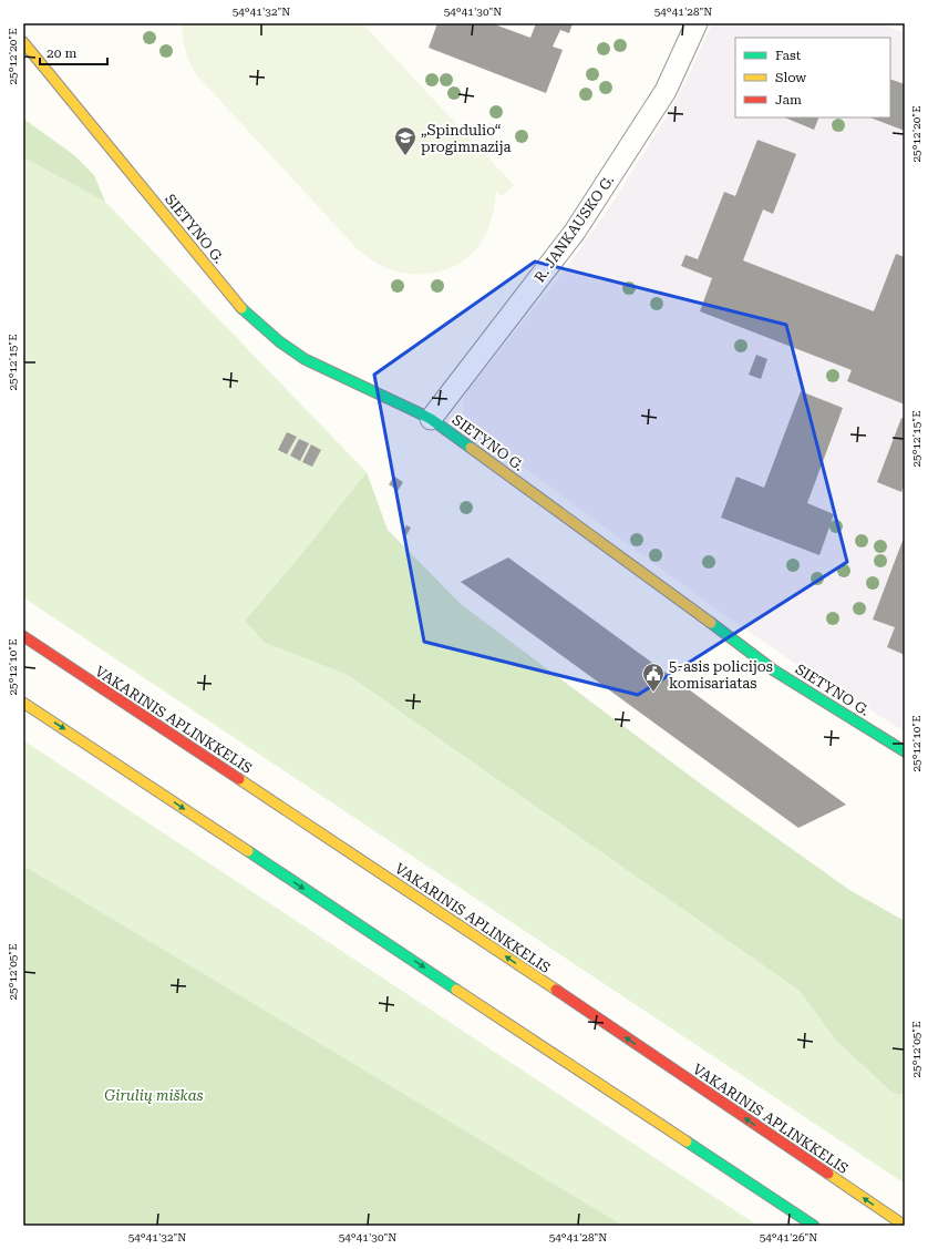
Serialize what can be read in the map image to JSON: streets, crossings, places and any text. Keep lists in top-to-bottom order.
{
  "streets": {
    "main road": ["SIETYNO G.", "VAKARINIS APLINKKELIS"],
    "street": ["R. JANKAUSKO G."]
  },
  "crossings": [
    ["SIETYNO G.", "R. JANKAUSKO G."]
  ],
  "parks": ["Girulių miškas"],
  "places": {
    "school or university": ["„Spindulio“ progimnazija"],
    "public building": ["5-asis policijos komisariatas"]
  },
  "legend": ["Fast", "Slow", "Jam"],
  "scale_bar": "20 m",
  "coordinates": [
    "54°41'32\"N",
    "54°41'30\"N",
    "54°41'28\"N",
    "25°12'20\"E",
    "25°12'15\"E",
    "25°12'10\"E",
    "25°12'05\"E",
    "54°41'26\"N"
  ]
}
